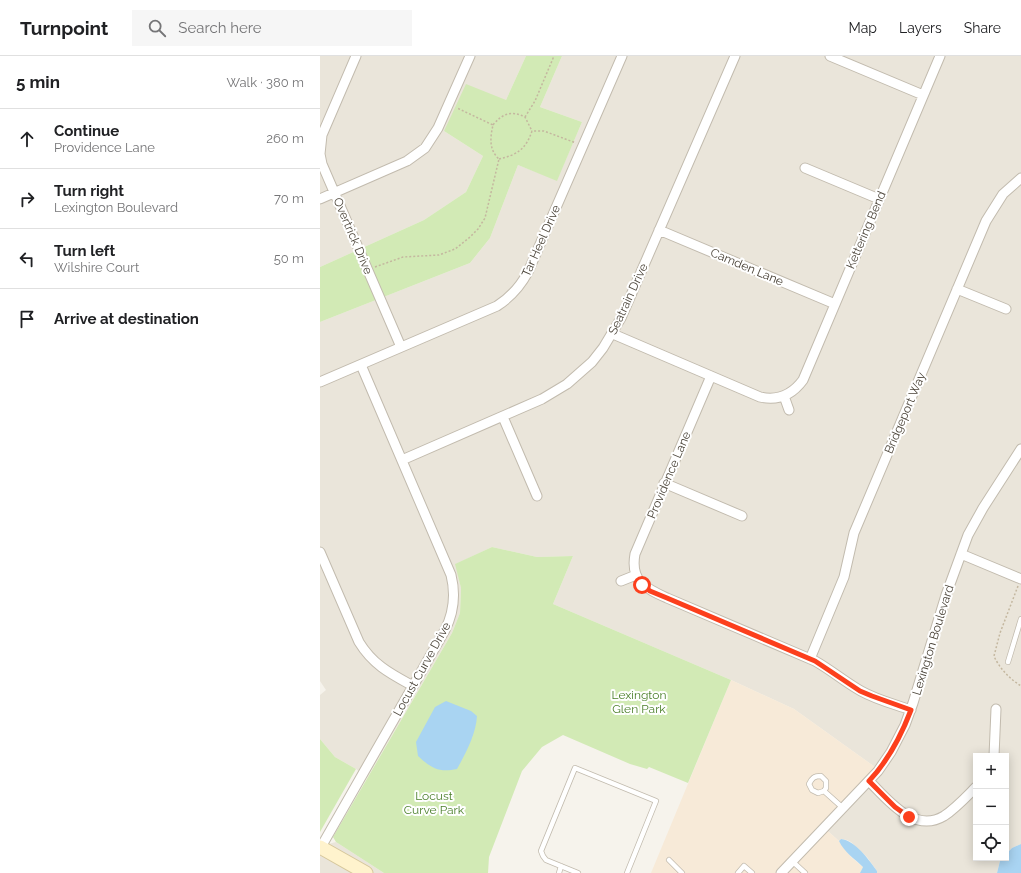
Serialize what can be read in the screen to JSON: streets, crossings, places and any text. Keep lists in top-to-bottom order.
{
  "streets": {
    "street": [
      "Kettering Bend",
      "Overtrick Drive",
      "Tar Heel Drive",
      "Camden Lane",
      "Seatrain Drive",
      "Bridgeport Way",
      "Providence Lane",
      "Lexington Boulevard",
      "Locust Curve Drive"
    ]
  },
  "crossings": [
    ["Kettering Bend", "Camden Lane"],
    ["Overtrick Drive", "Tar Heel Drive"],
    ["Tar Heel Drive", "Locust Curve Drive"],
    ["Camden Lane", "Seatrain Drive"],
    ["Seatrain Drive", "Locust Curve Drive"]
  ],
  "parks": ["Lexington Glen Park", "Locust Curve Park"],
  "page": {
    "header": "Turnpoint",
    "search": "Search here",
    "nav": ["Map", "Layers", "Share"],
    "heading": ["5 min", "Walk · 380 m"],
    "list": [
      ["Continue", "Providence Lane", "260 m"],
      ["Turn right", "Lexington Boulevard", "70 m"],
      ["Turn left", "Wilshire Court", "50 m"],
      "Arrive at destination"
    ],
    "map_buttons": ["+", "−"]
  }
}
